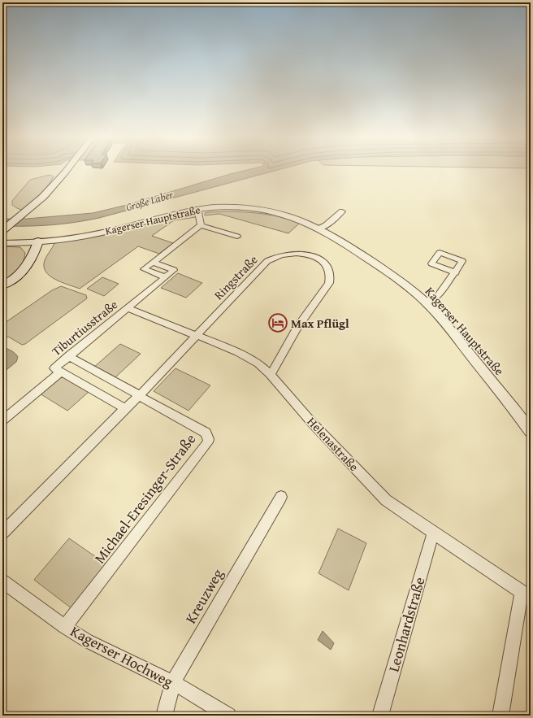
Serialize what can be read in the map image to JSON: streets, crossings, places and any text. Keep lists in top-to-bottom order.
{
  "streets": {
    "street": [
      "Kagerser Hauptstraße",
      "Ringstraße",
      "Tiburtiusstraße",
      "Helenastraße",
      "Michael-Eresinger-Straße",
      "Kreuzweg",
      "Leonhardstraße",
      "Kagerser Hochweg"
    ]
  },
  "crossings": [
    ["Ringstraße", "Helenastraße"],
    ["Ringstraße", "Michael-Eresinger-Straße"],
    ["Tiburtiusstraße", "Helenastraße"],
    ["Helenastraße", "Leonhardstraße"],
    ["Michael-Eresinger-Straße", "Kagerser Hochweg"],
    ["Kreuzweg", "Kagerser Hochweg"]
  ],
  "water": ["Große Laber"],
  "places": {
    "hotel": ["Max Pflügl"]
  }
}
